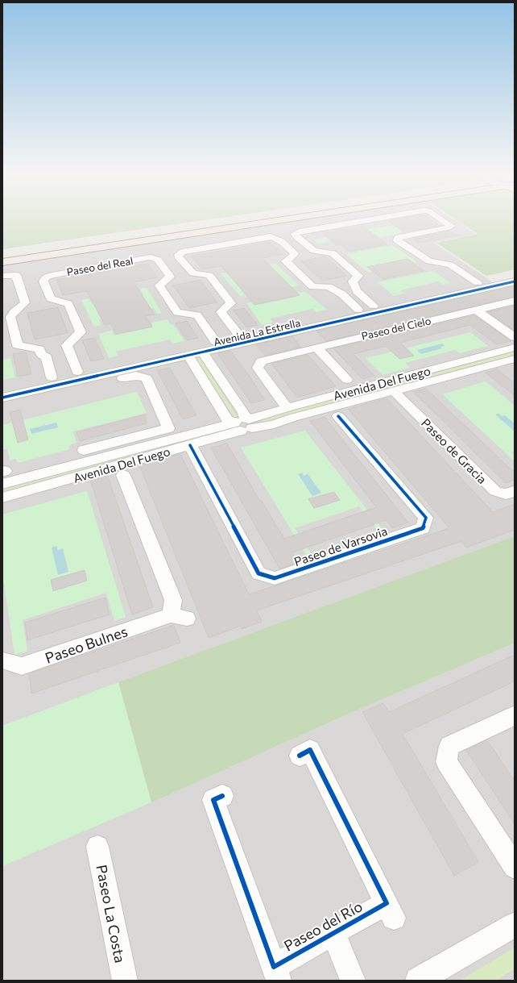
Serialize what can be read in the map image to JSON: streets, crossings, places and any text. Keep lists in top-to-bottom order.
{
  "streets": {
    "street": [
      "Paseo del Real",
      "Paseo del Cielo",
      "Avenida La Estrella",
      "Avenida Del Fuego",
      "Paseo de Gracia",
      "Paseo de Varsovia",
      "Paseo Bulnes",
      "Paseo La Costa",
      "Paseo del Río"
    ]
  },
  "crossings": [
    ["Paseo del Real", "Avenida La Estrella"],
    ["Paseo del Cielo", "Avenida Del Fuego"],
    ["Avenida Del Fuego", "Paseo de Gracia"],
    ["Avenida Del Fuego", "Paseo de Varsovia"]
  ]
}
